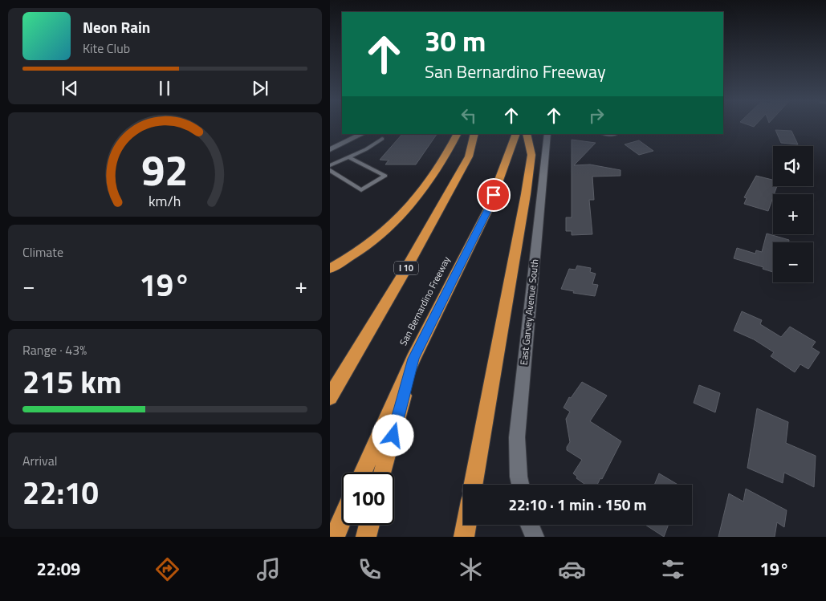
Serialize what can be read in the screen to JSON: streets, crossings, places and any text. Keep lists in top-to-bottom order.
{
  "streets": {
    "highway": ["I 10", "San Bernardino Freeway"],
    "street": ["East Garvey Avenue South"]
  },
  "page": {
    "song": ["Neon Rain", "Kite Club"],
    "turn": ["30 m", "San Bernardino Freeway"],
    "map_buttons": ["+", "−"],
    "tile": [
      "Climate",
      ["Range · 43%", "215 km"],
      ["Arrival", "22:10"]
    ],
    "heat": ["−", "19°", "+"],
    "limit": "100",
    "trip": "22:10 · 1 min · 150 m",
    "tabs": ["22:09", "19°"],
    "gauge": ["92", "km/h"]
  }
}
